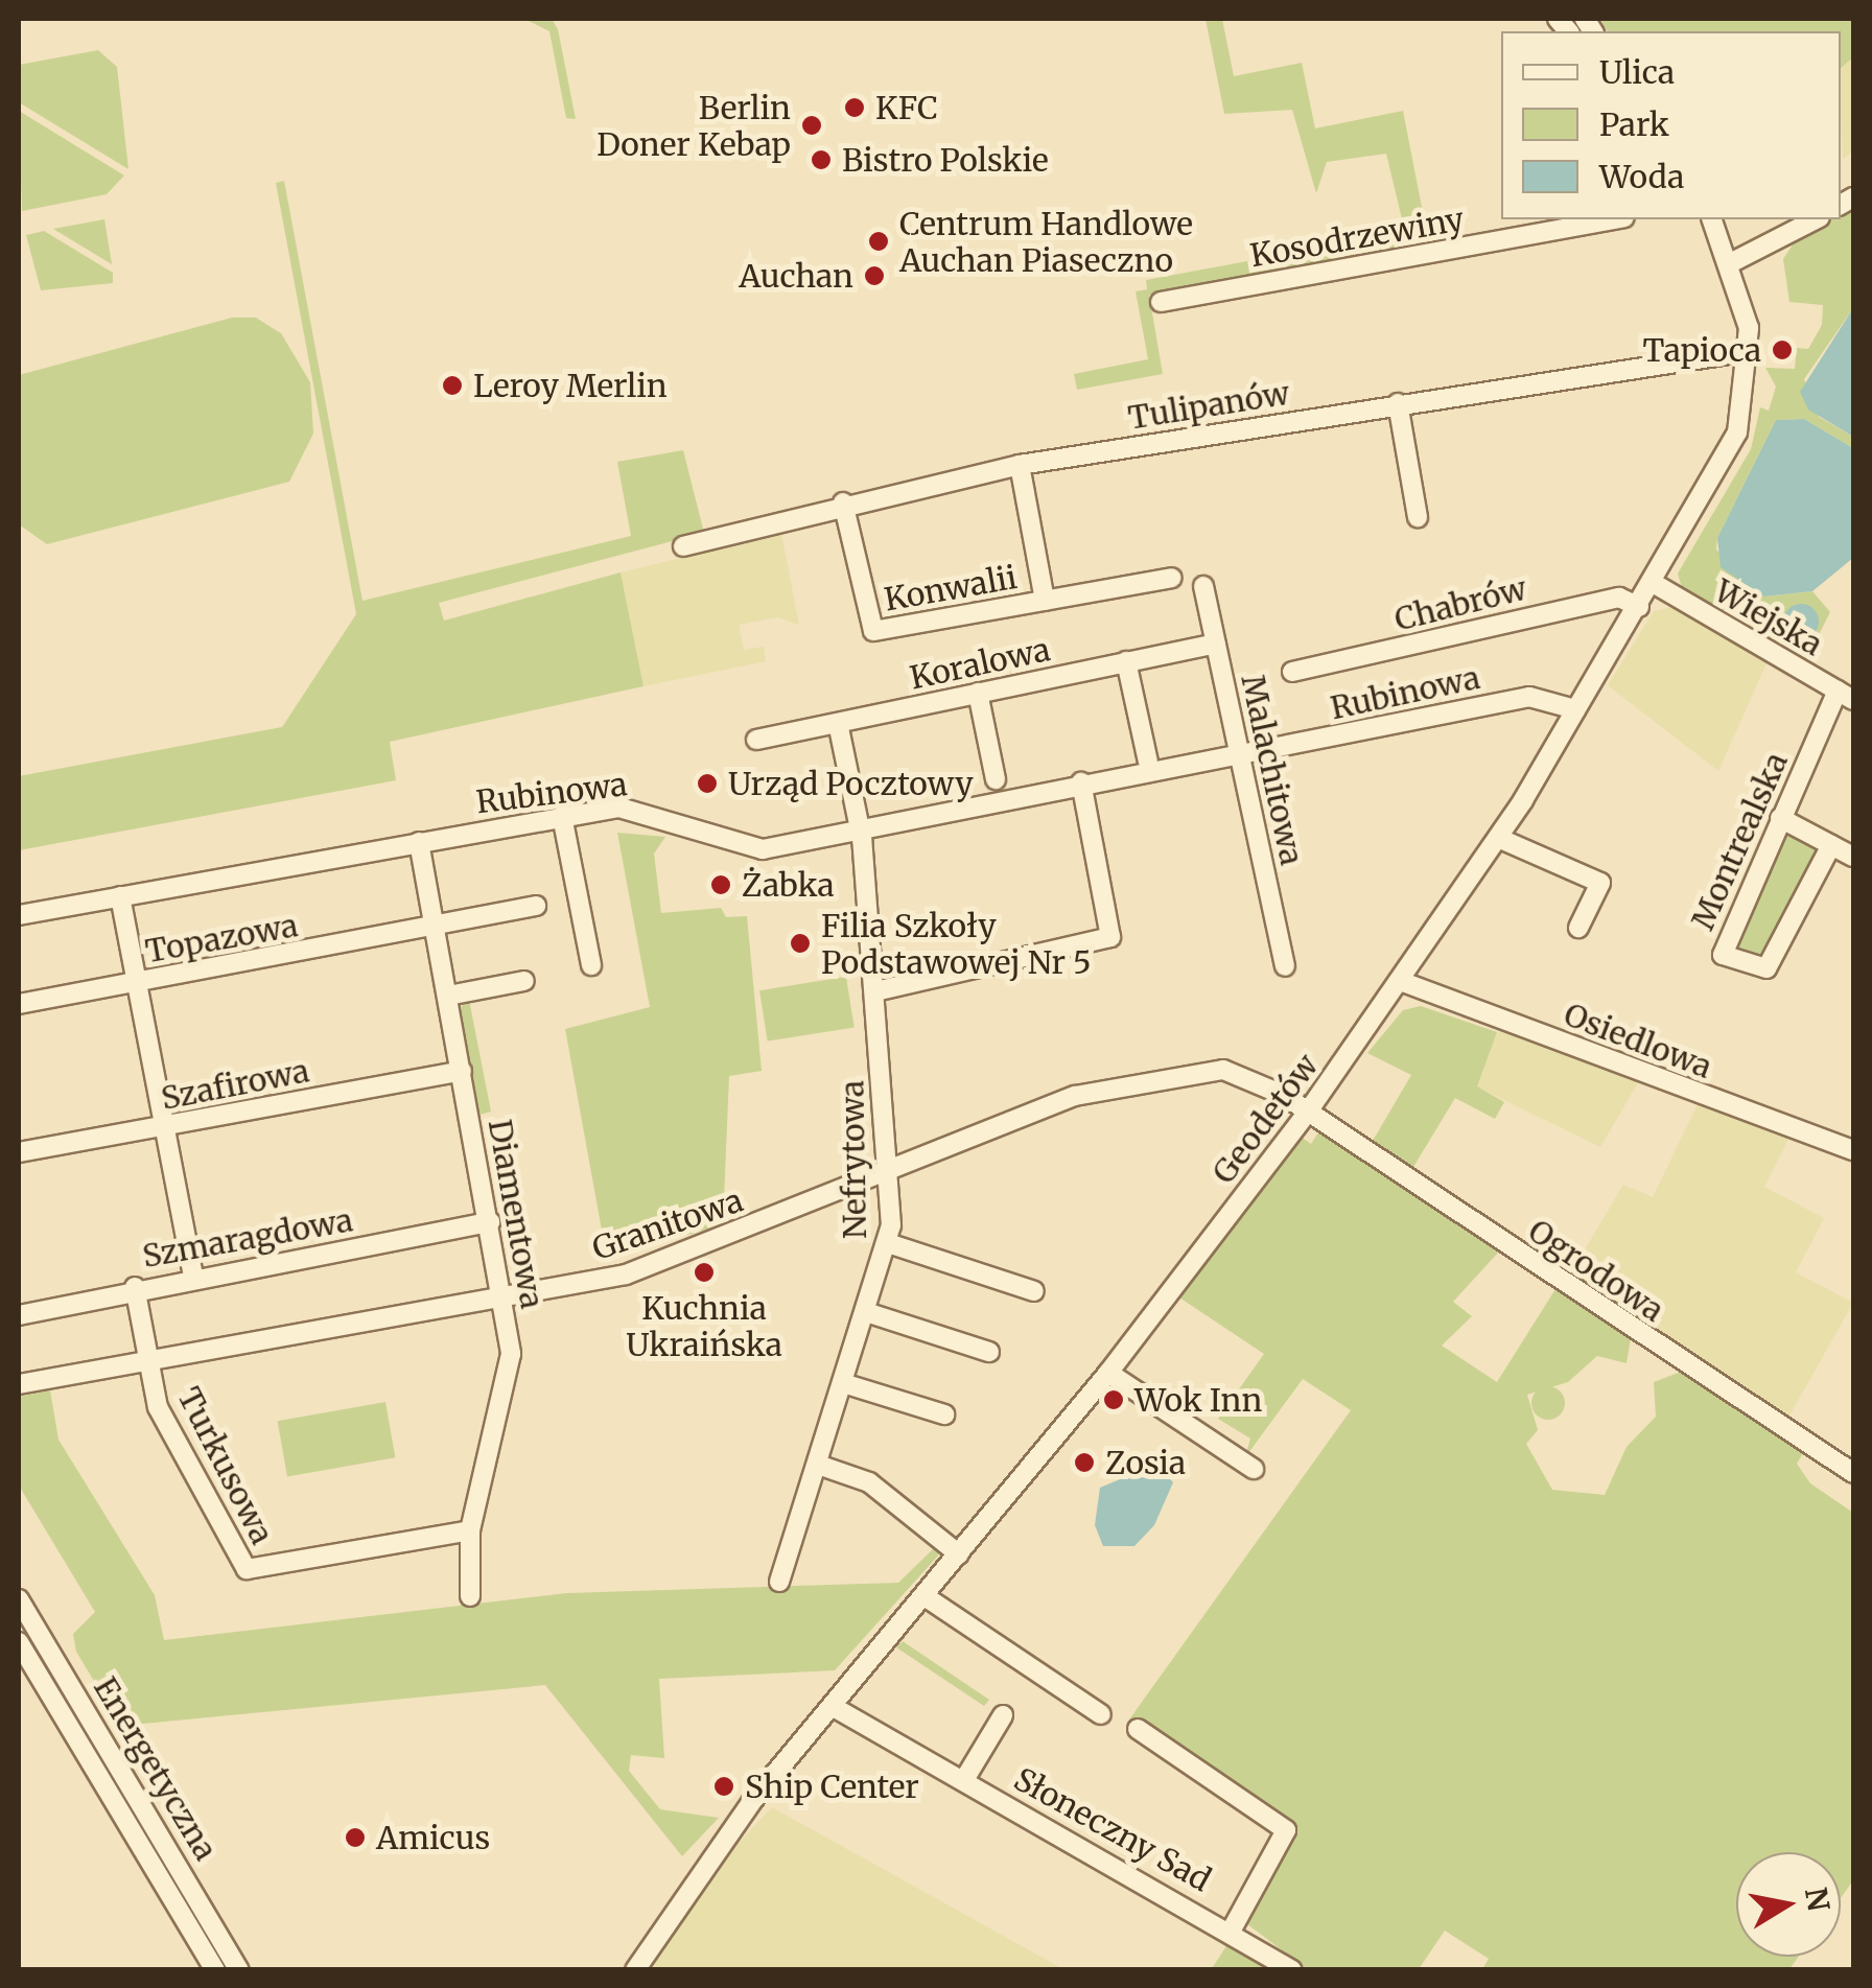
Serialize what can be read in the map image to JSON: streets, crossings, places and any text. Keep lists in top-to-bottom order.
{
  "streets": {
    "street": [
      "Kosodrzewiny",
      "Tulipanów",
      "Konwalii",
      "Chabrów",
      "Wiejska",
      "Koralowa",
      "Rubinowa",
      "Malachitowa",
      "Montrealska",
      "Topazowa",
      "Osiedlowa",
      "Szafirowa",
      "Geodetów",
      "Nefrytowa",
      "Diamentowa",
      "Granitowa",
      "Szmaragdowa",
      "Ogrodowa",
      "Turkusowa",
      "Energetyczna",
      "Słoneczny Sad"
    ]
  },
  "crossings": [
    ["Tulipanów", "Konwalii"],
    ["Tulipanów", "Geodetów"],
    ["Chabrów", "Geodetów"],
    ["Wiejska", "Montrealska"],
    ["Wiejska", "Geodetów"],
    ["Koralowa", "Malachitowa"],
    ["Koralowa", "Nefrytowa"],
    ["Rubinowa", "Malachitowa"],
    ["Rubinowa", "Geodetów"],
    ["Rubinowa", "Nefrytowa"],
    ["Rubinowa", "Diamentowa"],
    ["Topazowa", "Diamentowa"],
    ["Osiedlowa", "Geodetów"],
    ["Szafirowa", "Diamentowa"],
    ["Geodetów", "Granitowa"],
    ["Geodetów", "Ogrodowa"],
    ["Geodetów", "Słoneczny Sad"],
    ["Nefrytowa", "Granitowa"],
    ["Diamentowa", "Granitowa"],
    ["Diamentowa", "Szmaragdowa"],
    ["Diamentowa", "Turkusowa"],
    ["Granitowa", "Ogrodowa"],
    ["Granitowa", "Turkusowa"],
    ["Szmaragdowa", "Turkusowa"]
  ],
  "places": [
    "KFC",
    "Berlin Doner Kebap",
    "Bistro Polskie",
    "Centrum Handlowe Auchan Piaseczno",
    "Auchan",
    "Tapioca",
    "Leroy Merlin",
    "Urząd Pocztowy",
    "Żabka",
    "Filia Szkoły Podstawowej Nr 5",
    "Kuchnia Ukraińska",
    "Wok Inn",
    "Zosia",
    "Ship Center",
    "Amicus"
  ],
  "legend": ["Ulica", "Park", "Woda"],
  "north": "right"
}
